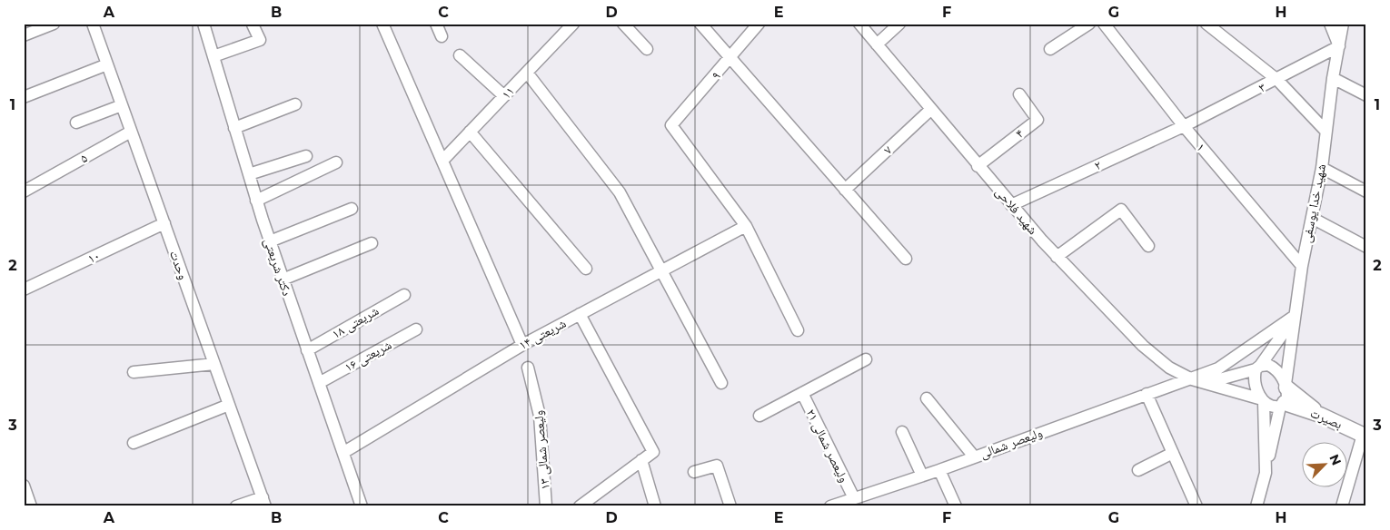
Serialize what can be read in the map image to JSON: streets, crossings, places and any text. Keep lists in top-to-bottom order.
{
  "streets": {
    "main road": ["بصیرت"],
    "street": [
      "۹",
      "۳",
      "۱۱",
      "۴",
      "۱",
      "۷",
      "۵",
      "۲",
      "شهید خدا یوسفی",
      "شهید فلاحی",
      "۱۰",
      "وحدت",
      "دکتر شریعتی",
      "شریعتی ۱۸",
      "شریعتی ۱۴",
      "شریعتی ۱۶",
      "ولیعصر شمالی",
      "ولیعصر شمالی ۲۱",
      "ولیعصر شمالی ۱۳"
    ]
  },
  "crossings": [
    ["۹", "شریعتی ۱۴"],
    ["۳", "۱"],
    ["۳", "۲"],
    ["۳", "شهید خدا یوسفی"],
    ["۴", "شهید فلاحی"],
    ["۱", "۲"],
    ["۱", "شهید خدا یوسفی"],
    ["۷", "شهید فلاحی"],
    ["۵", "وحدت"],
    ["۲", "شهید فلاحی"],
    ["شهید خدا یوسفی", "شهید فلاحی"],
    ["شهید خدا یوسفی", "بصیرت"],
    ["شهید فلاحی", "بصیرت"],
    ["شهید فلاحی", "ولیعصر شمالی"],
    ["۱۰", "وحدت"],
    ["دکتر شریعتی", "شریعتی ۱۸"],
    ["دکتر شریعتی", "شریعتی ۱۴"],
    ["دکتر شریعتی", "شریعتی ۱۶"],
    ["ولیعصر شمالی", "ولیعصر شمالی ۲۱"]
  ],
  "north": "top right",
  "grid": {
    "columns": [
      "A",
      "B",
      "C",
      "D",
      "E",
      "F",
      "G",
      "H"
    ],
    "rows": ["1", "2", "3"]
  }
}
